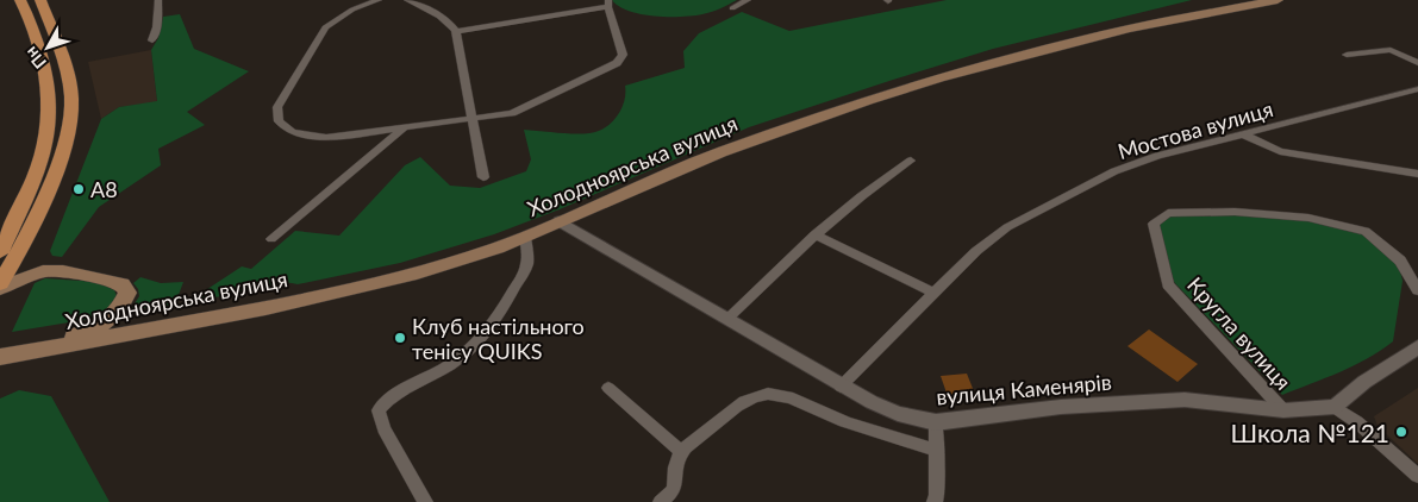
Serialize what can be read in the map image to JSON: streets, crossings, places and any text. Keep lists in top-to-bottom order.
{
  "streets": {
    "main road": ["Холодноярська вулиця"],
    "street": ["Мостова вулиця", "Кругла вулиця", "вулиця Каменярів"]
  },
  "crossings": [
    ["Мостова вулиця", "вулиця Каменярів"],
    ["Холодноярська вулиця", "вулиця Каменярів"],
    ["Кругла вулиця", "вулиця Каменярів"]
  ],
  "places": ["А8", "Клуб настільного тенісу QUIKS", "Школа №121"],
  "north": "bottom left"
}
